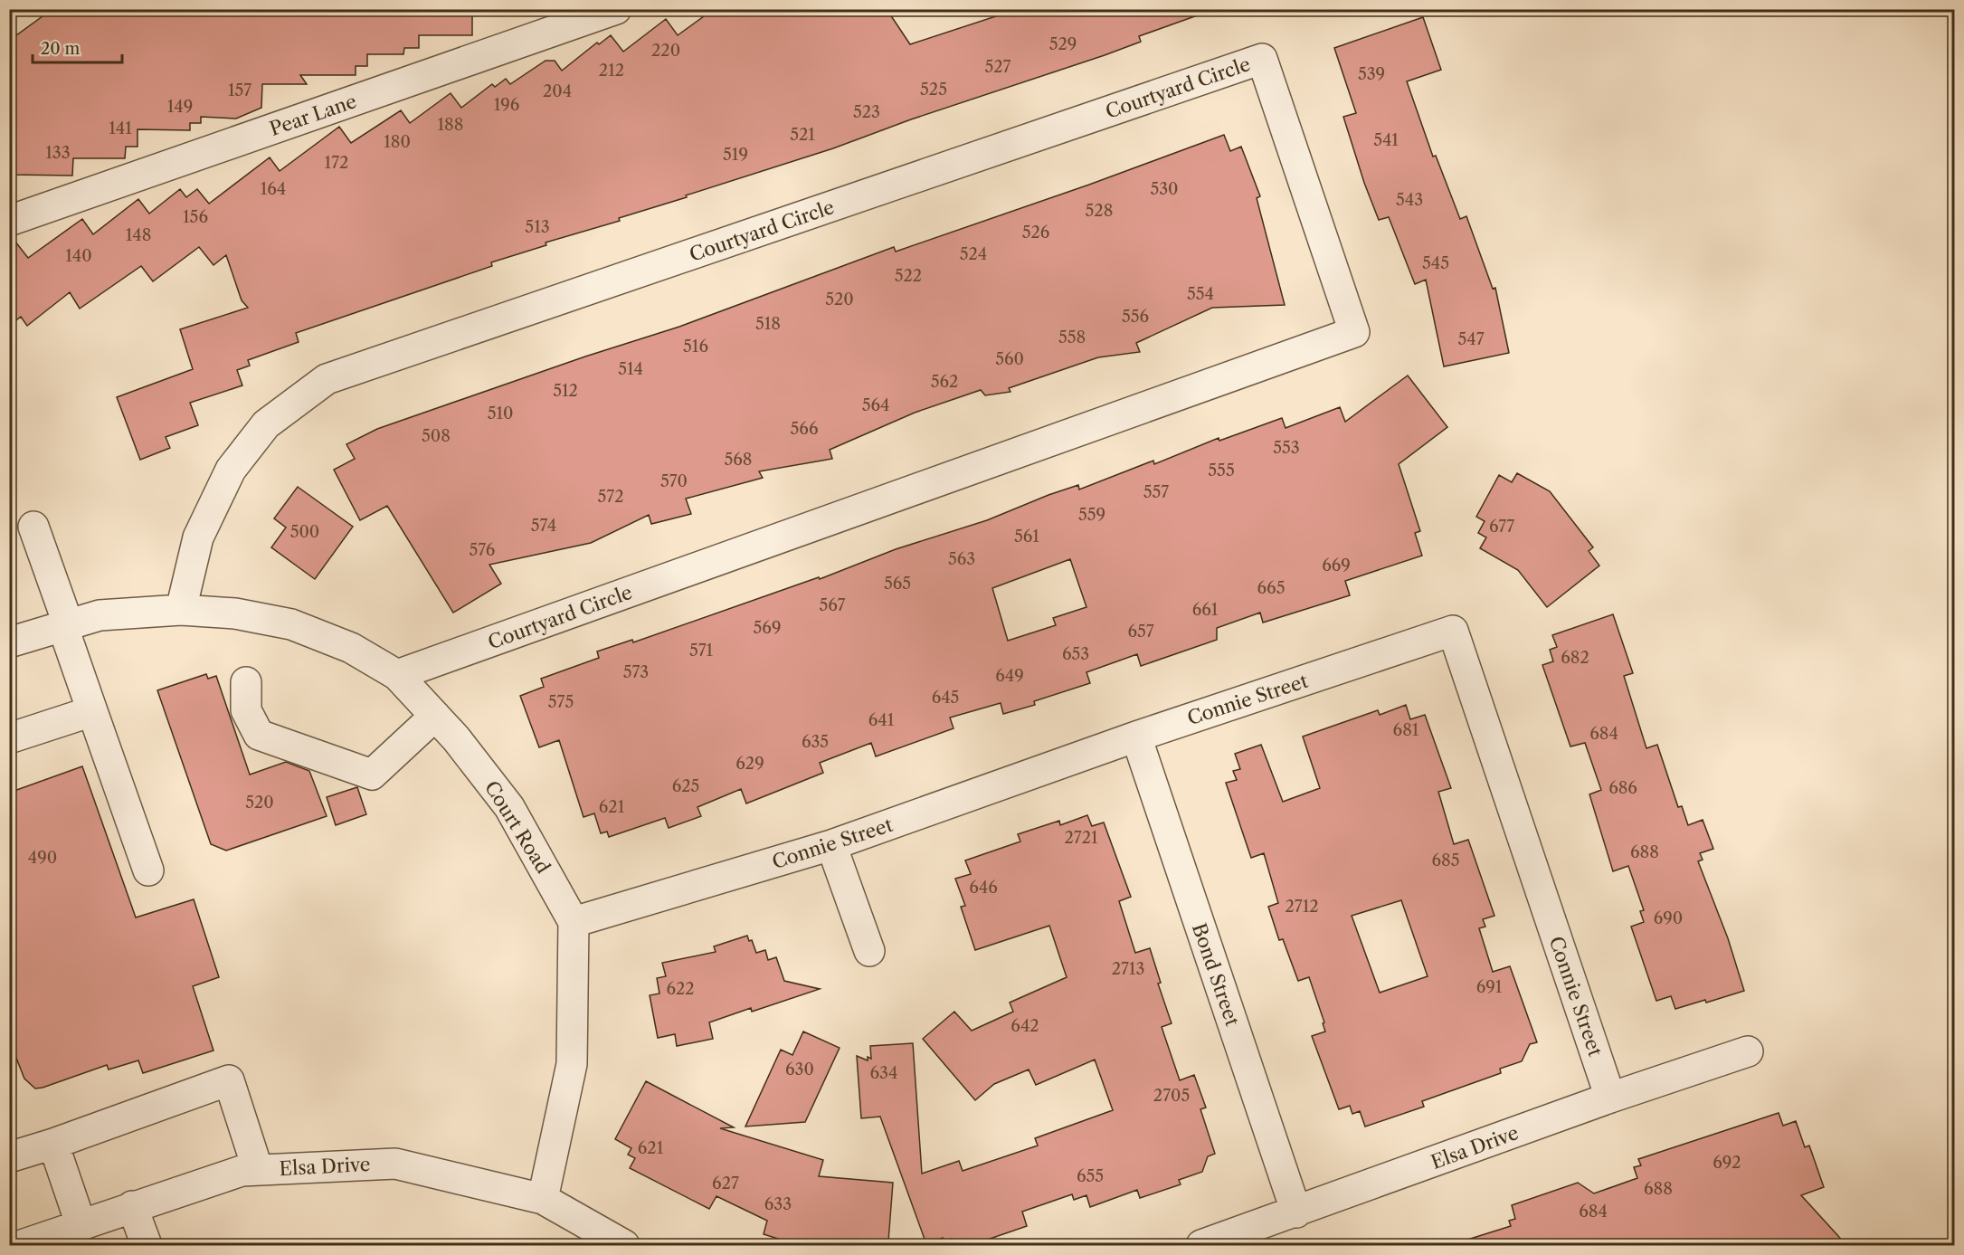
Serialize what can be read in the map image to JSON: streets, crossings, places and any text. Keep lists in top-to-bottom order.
{
  "streets": {
    "street": [
      "Courtyard Circle",
      "Pear Lane",
      "Connie Street",
      "Court Road",
      "Bond Street",
      "Elsa Drive"
    ]
  },
  "crossings": [
    ["Courtyard Circle", "Court Road"],
    ["Connie Street", "Court Road"],
    ["Connie Street", "Bond Street"],
    ["Connie Street", "Elsa Drive"],
    ["Court Road", "Elsa Drive"],
    ["Bond Street", "Elsa Drive"]
  ],
  "house_numbers": [
    "529",
    "220",
    "527",
    "212",
    "539",
    "525",
    "157",
    "204",
    "196",
    "149",
    "523",
    "188",
    "141",
    "521",
    "541",
    "180",
    "133",
    "519",
    "172",
    "164",
    "530",
    "543",
    "528",
    "156",
    "513",
    "526",
    "148",
    "524",
    "140",
    "545",
    "522",
    "554",
    "520",
    "556",
    "518",
    "558",
    "547",
    "516",
    "560",
    "514",
    "562",
    "512",
    "564",
    "510",
    "566",
    "508",
    "553",
    "568",
    "555",
    "570",
    "557",
    "572",
    "559",
    "574",
    "677",
    "500",
    "561",
    "576",
    "563",
    "669",
    "565",
    "665",
    "567",
    "661",
    "569",
    "657",
    "571",
    "653",
    "682",
    "573",
    "649",
    "645",
    "575",
    "641",
    "681",
    "684",
    "635",
    "629",
    "625",
    "686",
    "520",
    "621",
    "2721",
    "688",
    "490",
    "685",
    "646",
    "2712",
    "690",
    "2713",
    "691",
    "622",
    "642",
    "630",
    "634",
    "2705",
    "621",
    "692",
    "655",
    "627",
    "688",
    "633",
    "684"
  ],
  "scale_bar": "20 m"
}
